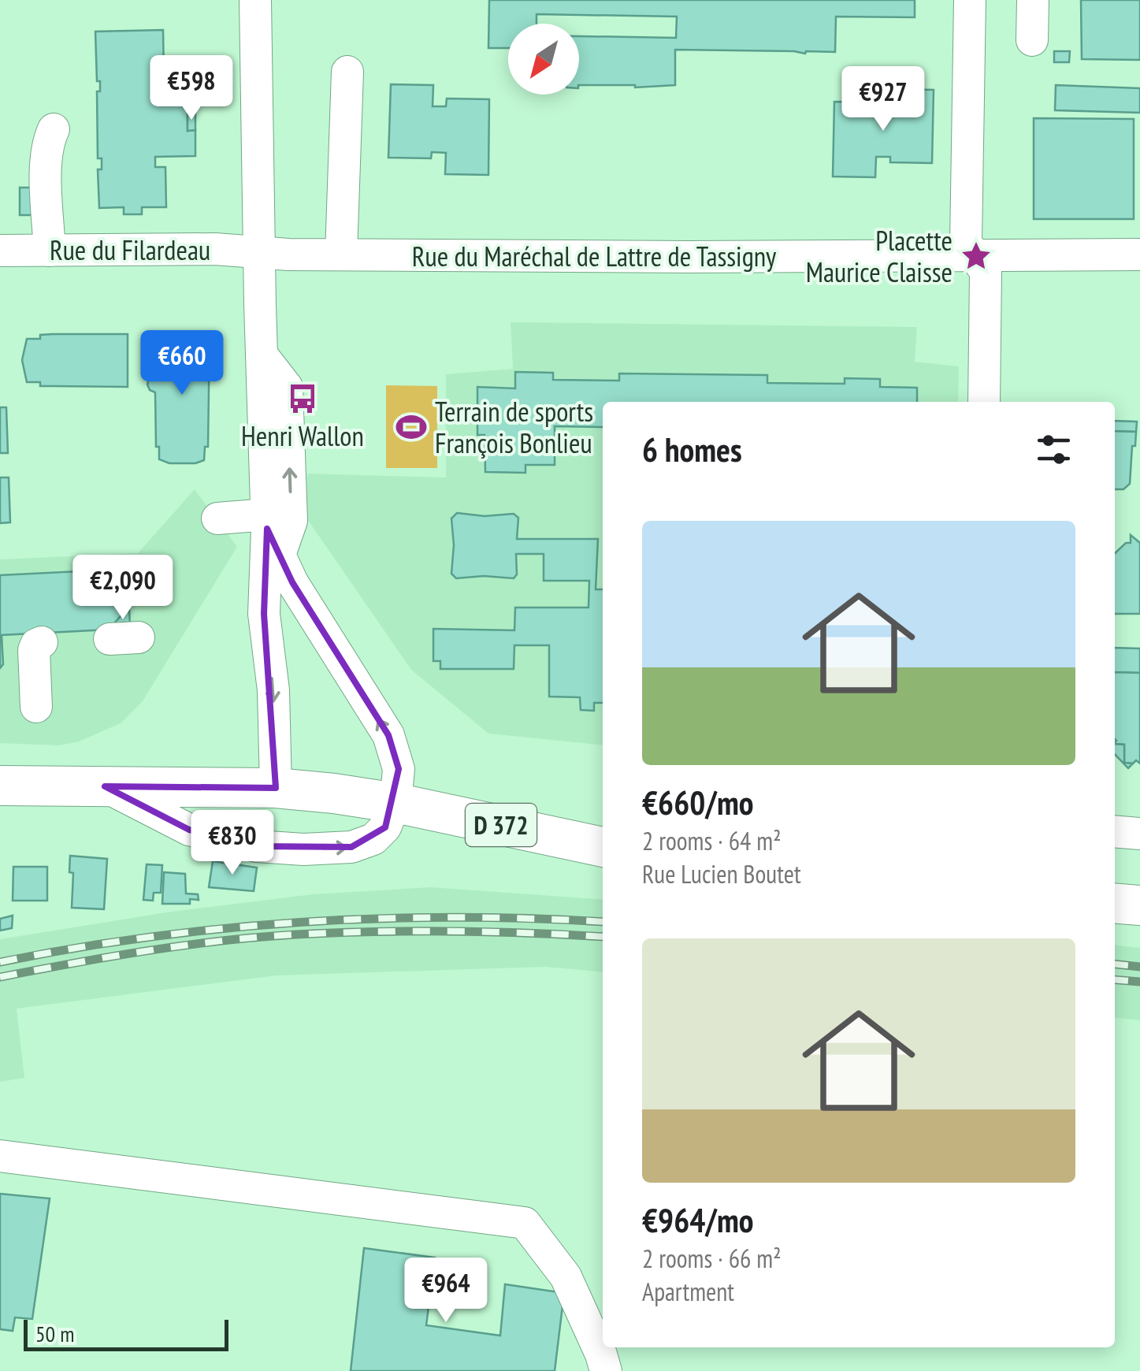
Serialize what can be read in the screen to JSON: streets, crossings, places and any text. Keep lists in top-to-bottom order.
{
  "streets": {
    "main road": ["D 372"],
    "street": ["Rue du Filardeau", "Rue du Maréchal de Lattre de Tassigny"]
  },
  "crossings": [
    ["Rue du Filardeau", "Rue du Maréchal de Lattre de Tassigny"]
  ],
  "places": {
    "place": ["Placette Maurice Claisse"],
    "bus stop": ["Henri Wallon"],
    "sports": ["Terrain de sports François Bonlieu"]
  },
  "scale_bar": "50 m",
  "north": "bottom left",
  "page": {
    "price": [
      "€598",
      "€927",
      "€660",
      "€2,090",
      "€830",
      "€964"
    ],
    "heading": "6 homes",
    "list": [
      {
        "name": "€660/mo",
        "note": "2 rooms · 64 m² · Rue Lucien Boutet"
      },
      {
        "name": "€964/mo",
        "note": "2 rooms · 66 m² · Apartment"
      }
    ],
    "scale": "50 m"
  }
}
